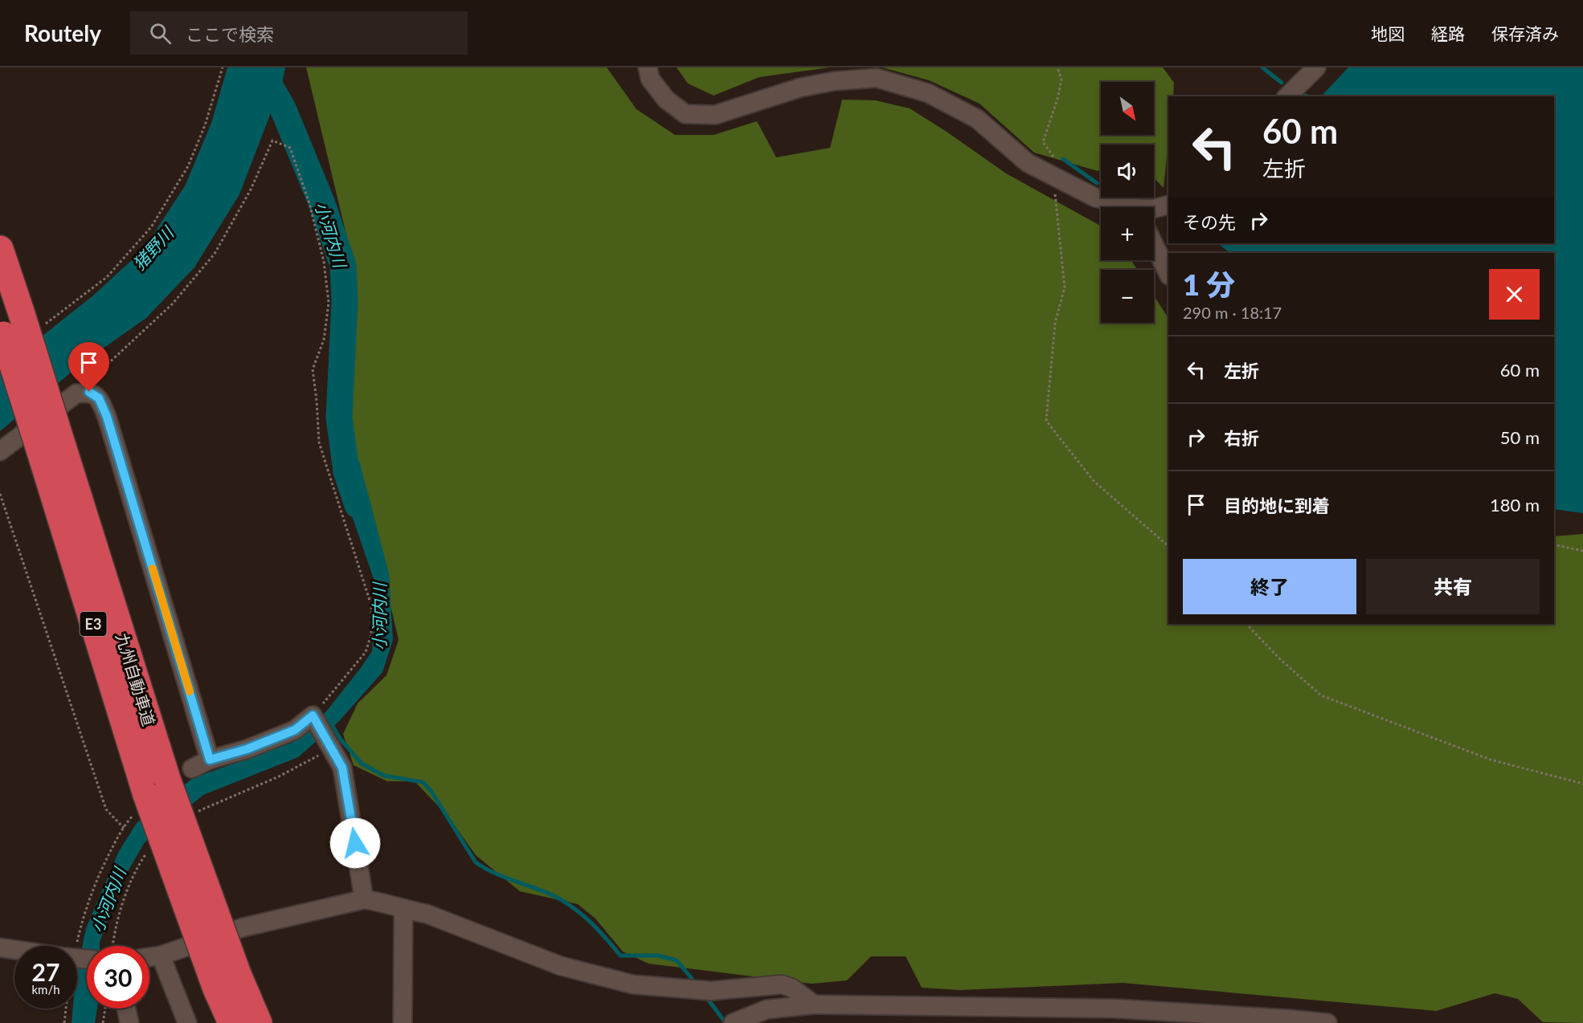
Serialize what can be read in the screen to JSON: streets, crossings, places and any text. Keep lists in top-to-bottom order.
{
  "streets": {
    "highway": ["E3", "九州自動車道"]
  },
  "water": ["小河内川", "猪野川"],
  "north": "bottom right",
  "page": {
    "header": "Routely",
    "search": "ここで検索",
    "nav": ["地図", "経路", "保存済み"],
    "map_buttons": ["+", "−"],
    "turn": ["60 m", "左折"],
    "then": "その先",
    "heading": ["1 分", "290 m · 18:17"],
    "list": [
      {
        "name": "左折",
        "value": "60 m"
      },
      {
        "name": "右折",
        "value": "50 m"
      },
      {
        "name": "目的地に到着",
        "value": "180 m"
      }
    ],
    "buttons": ["終了", "共有"],
    "speed": "27 km/h",
    "limit": "30"
  }
}
